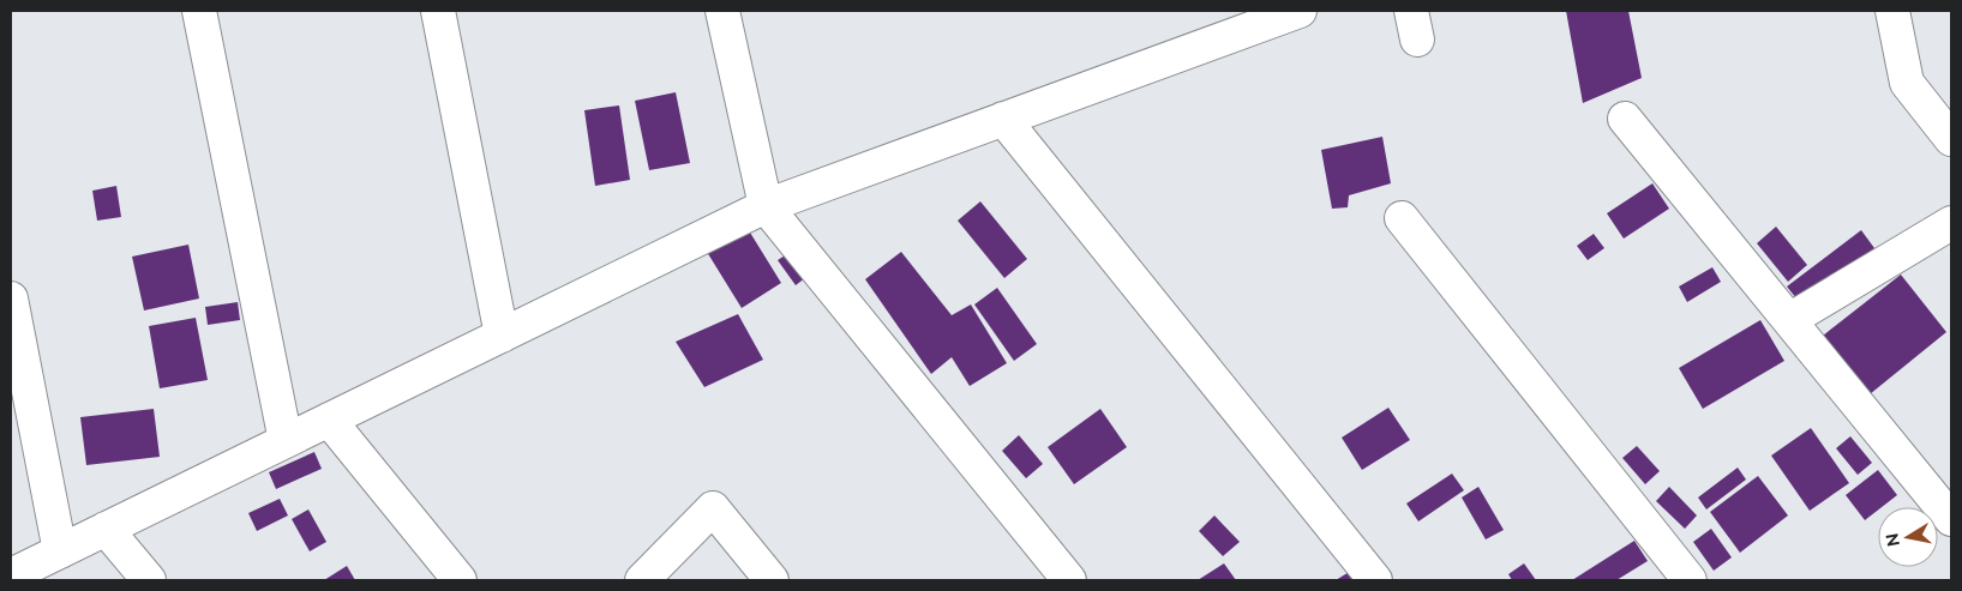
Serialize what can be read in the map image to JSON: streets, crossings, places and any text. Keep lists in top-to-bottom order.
{
  "north": "left"
}
